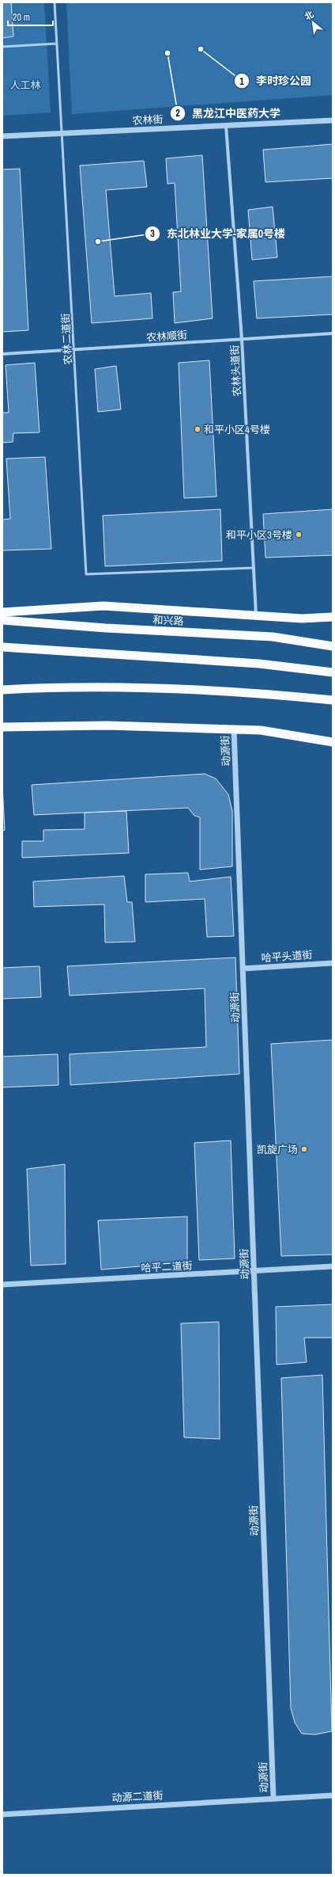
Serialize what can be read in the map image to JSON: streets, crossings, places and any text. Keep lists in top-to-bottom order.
{
  "streets": {
    "highway": ["和兴路"],
    "street": [
      "农林街",
      "农林顺街",
      "农林头道街",
      "动源街",
      "哈平头道街",
      "哈平二道街",
      "动源二道街"
    ],
    "lane": ["农林二道街"]
  },
  "crossings": [
    ["农林街", "农林二道街"],
    ["农林街", "农林头道街"],
    ["农林顺街", "农林二道街"],
    ["农林顺街", "农林头道街"],
    ["农林二道街", "农林头道街"],
    ["农林头道街", "和兴路"],
    ["动源街", "哈平头道街"],
    ["动源街", "哈平二道街"],
    ["动源街", "动源二道街"]
  ],
  "parks": ["人工林"],
  "places": [
    "李时珍公园",
    "黑龙江中医药大学",
    "东北林业大学-家属0号楼",
    "和平小区4号楼",
    "和平小区3号楼",
    "凯旋广场"
  ],
  "scale_bar": "20 m",
  "north": "top left"
}
